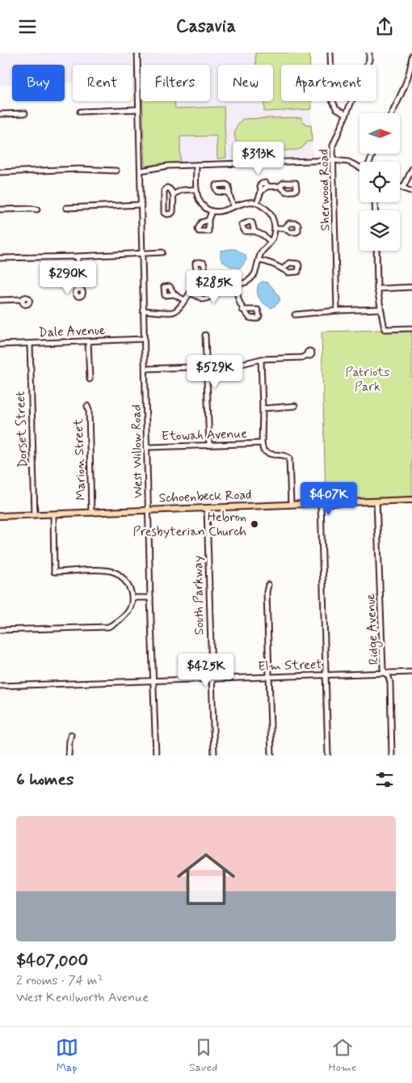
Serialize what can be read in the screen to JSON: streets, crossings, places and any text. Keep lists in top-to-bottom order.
{
  "streets": {
    "main road": ["Schoenbeck Road"],
    "street": [
      "Sherwood Road",
      "Dale Avenue",
      "Dorset Street",
      "Etowah Avenue",
      "West Willow Road",
      "Marion Street",
      "South Parkway",
      "Ridge Avenue",
      "Elm Street"
    ]
  },
  "crossings": [
    ["Dale Avenue", "Dorset Street"],
    ["Dale Avenue", "West Willow Road"],
    ["Dorset Street", "Schoenbeck Road"],
    ["Etowah Avenue", "West Willow Road"],
    ["West Willow Road", "Schoenbeck Road"],
    ["West Willow Road", "Elm Street"],
    ["Marion Street", "Schoenbeck Road"],
    ["Schoenbeck Road", "South Parkway"],
    ["Schoenbeck Road", "Ridge Avenue"],
    ["South Parkway", "Elm Street"],
    ["Ridge Avenue", "Elm Street"]
  ],
  "parks": ["Patriots Park"],
  "places": ["Hebron Presbyterian Church"],
  "north": "right",
  "page": {
    "header": "Casavia",
    "chip": [
      "Buy",
      "Rent",
      "Filters",
      "New",
      "Apartment"
    ],
    "price": [
      "$313K",
      "$290K",
      "$285K",
      "$529K",
      "$407K",
      "$425K"
    ],
    "heading": "6 homes",
    "list": [
      {
        "name": "$407,000",
        "note": "2 rooms · 74 m² · West Kenilworth Avenue"
      }
    ],
    "tabs": ["Map", "Saved", "Home"]
  }
}
